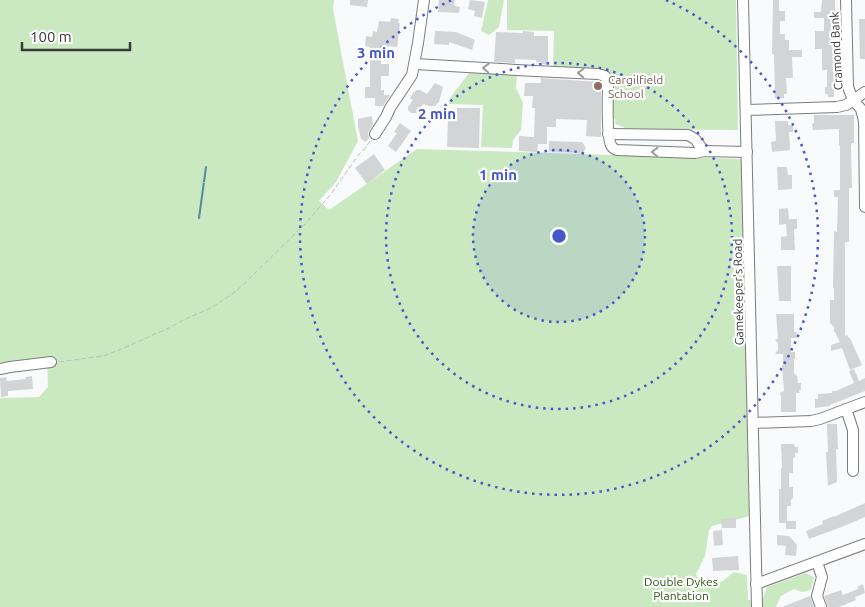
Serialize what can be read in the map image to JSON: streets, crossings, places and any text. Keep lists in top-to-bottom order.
{
  "streets": {
    "street": ["Cramond Bank", "Gamekeeper's Road"]
  },
  "parks": ["Double Dykes Plantation"],
  "places": ["Cargilfield School"],
  "scale_bar": "100 m",
  "rings": ["3 min", "2 min", "1 min"]
}
